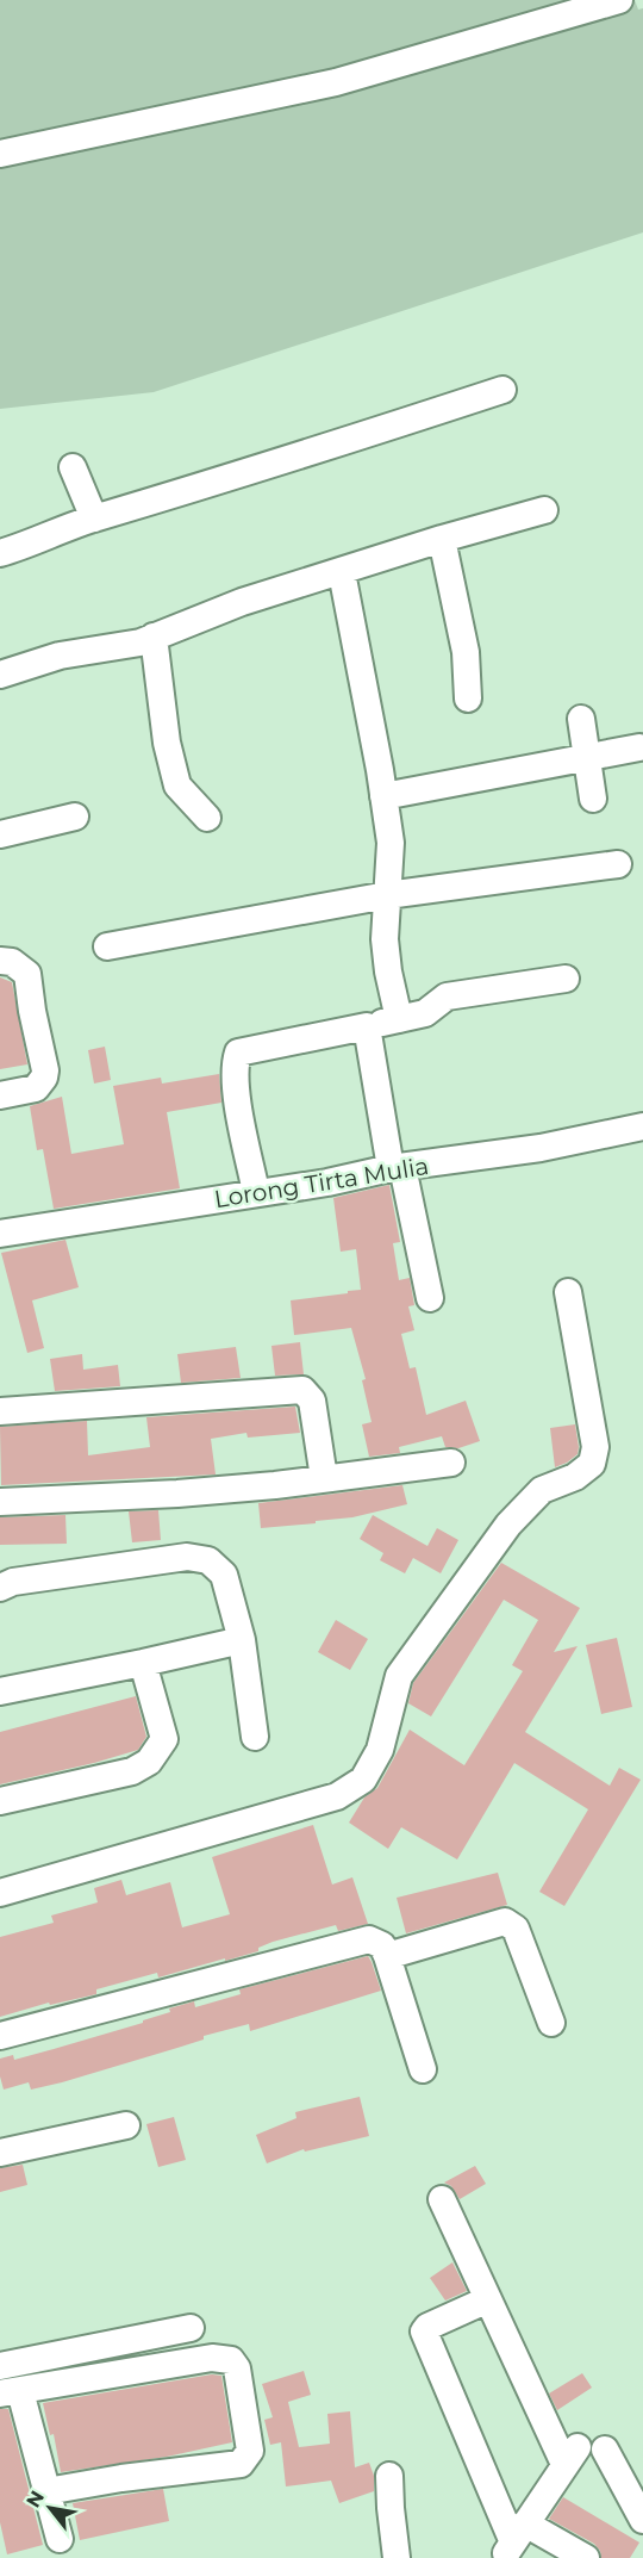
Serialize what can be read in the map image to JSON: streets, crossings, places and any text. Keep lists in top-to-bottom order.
{
  "streets": {
    "street": ["Lorong Tirta Mulia"]
  },
  "north": "top left"
}
